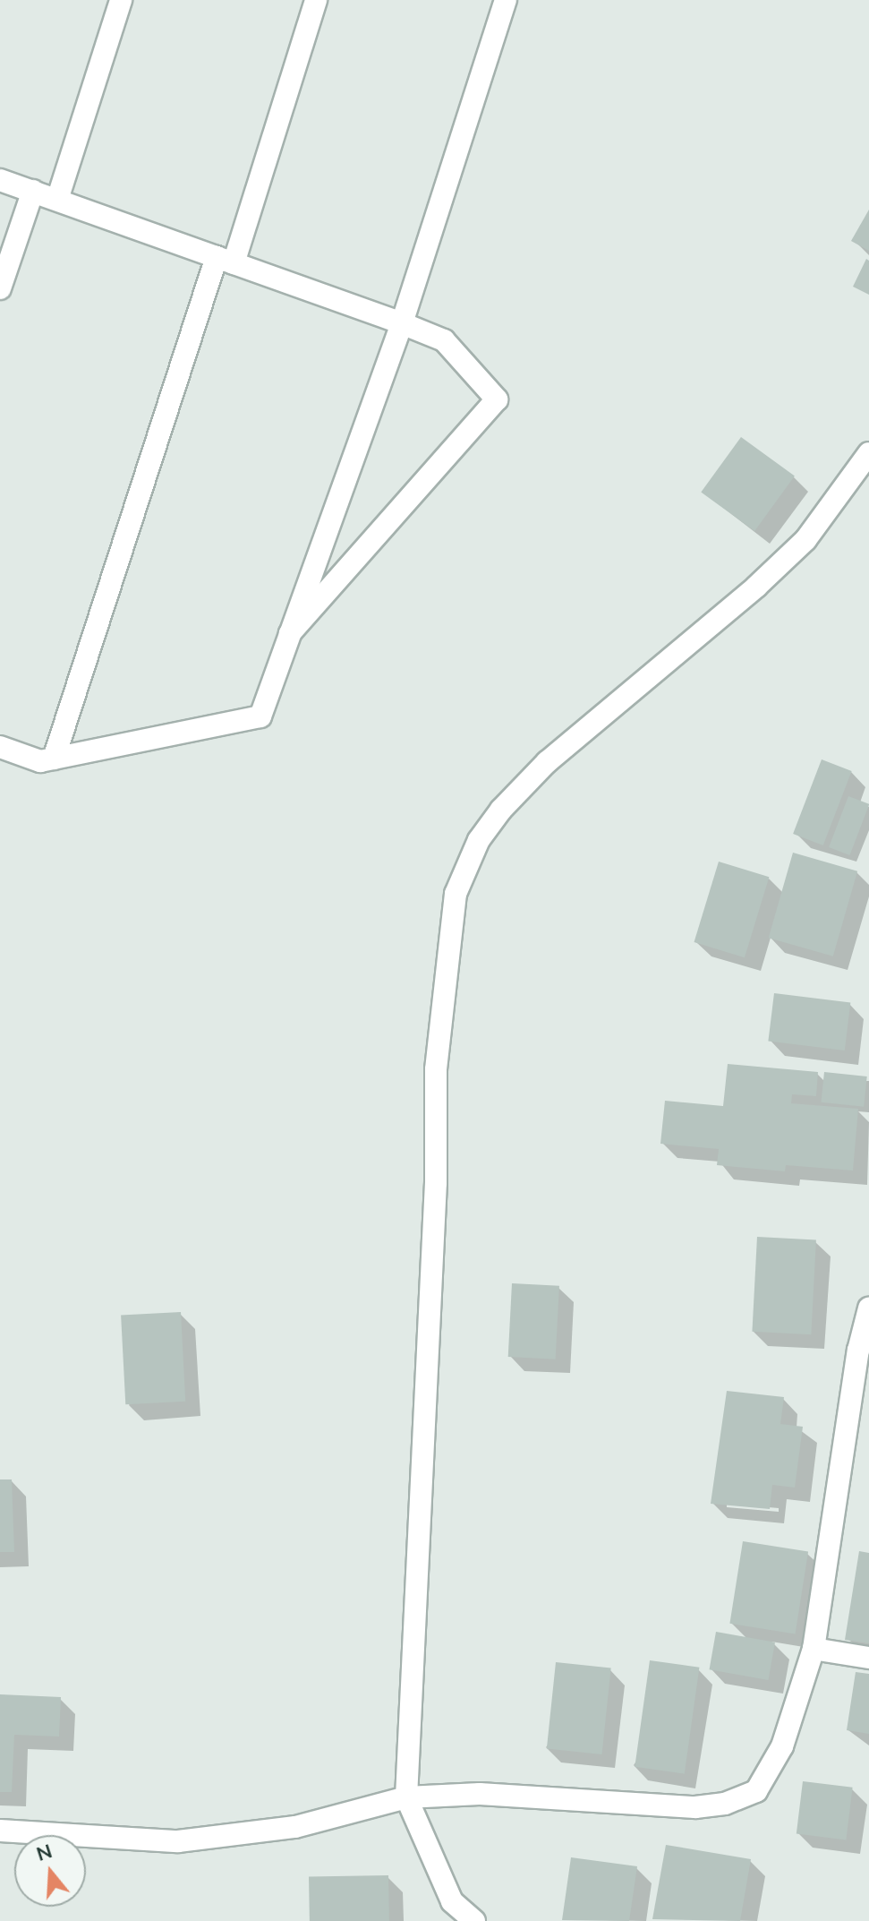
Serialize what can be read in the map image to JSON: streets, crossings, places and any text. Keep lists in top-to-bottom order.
{
  "north": "top"
}
